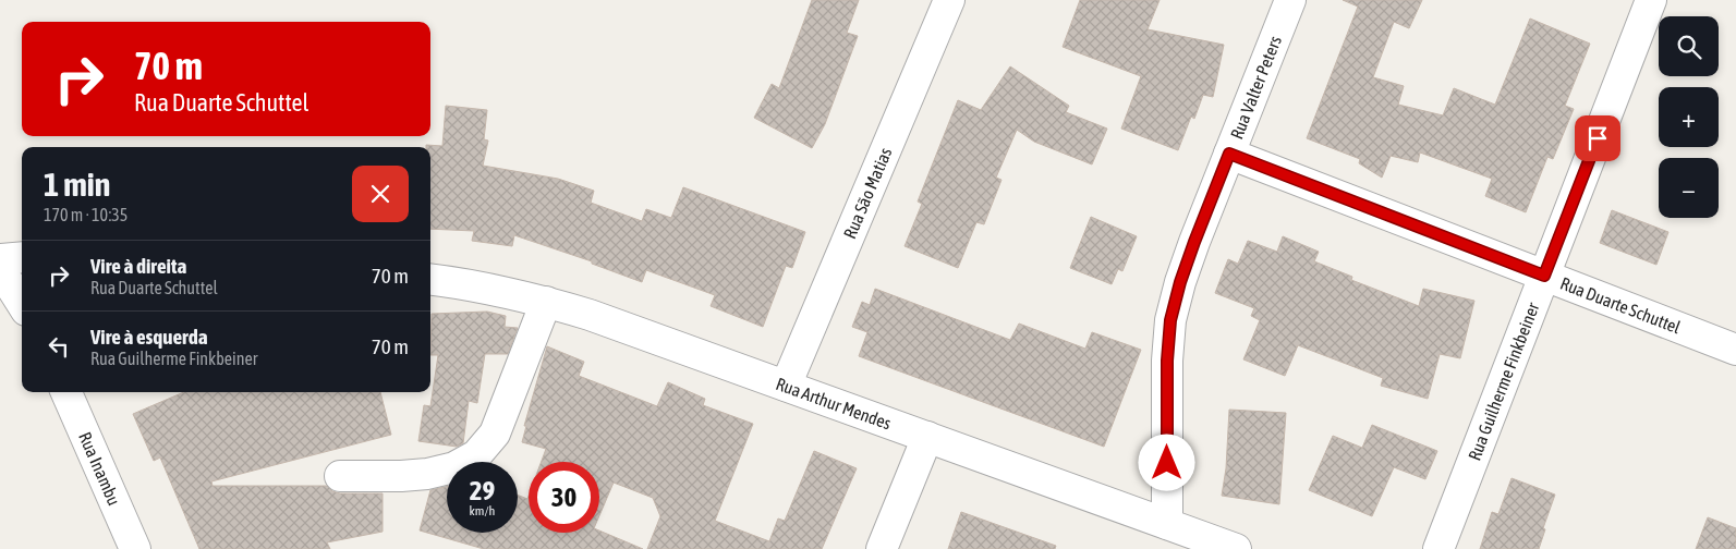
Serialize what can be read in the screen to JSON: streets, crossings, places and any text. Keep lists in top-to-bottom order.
{
  "streets": {
    "street": [
      "Rua Valter Peters",
      "Rua São Matias",
      "Rua Duarte Schuttel",
      "Rua Guilherme Finkbeiner",
      "Rua Arthur Mendes",
      "Rua Inambu"
    ]
  },
  "crossings": [
    ["Rua Valter Peters", "Rua Duarte Schuttel"],
    ["Rua Valter Peters", "Rua Arthur Mendes"],
    ["Rua São Matias", "Rua Arthur Mendes"],
    ["Rua Duarte Schuttel", "Rua Guilherme Finkbeiner"]
  ],
  "page": {
    "map_buttons": ["+", "−"],
    "turn": ["70 m", "Rua Duarte Schuttel"],
    "heading": ["1 min", "170 m · 10:35"],
    "list": [
      {
        "name": "Vire à direita",
        "note": "Rua Duarte Schuttel",
        "value": "70 m"
      },
      {
        "name": "Vire à esquerda",
        "note": "Rua Guilherme Finkbeiner",
        "value": "70 m"
      }
    ],
    "speed": "29 km/h",
    "limit": "30"
  }
}
